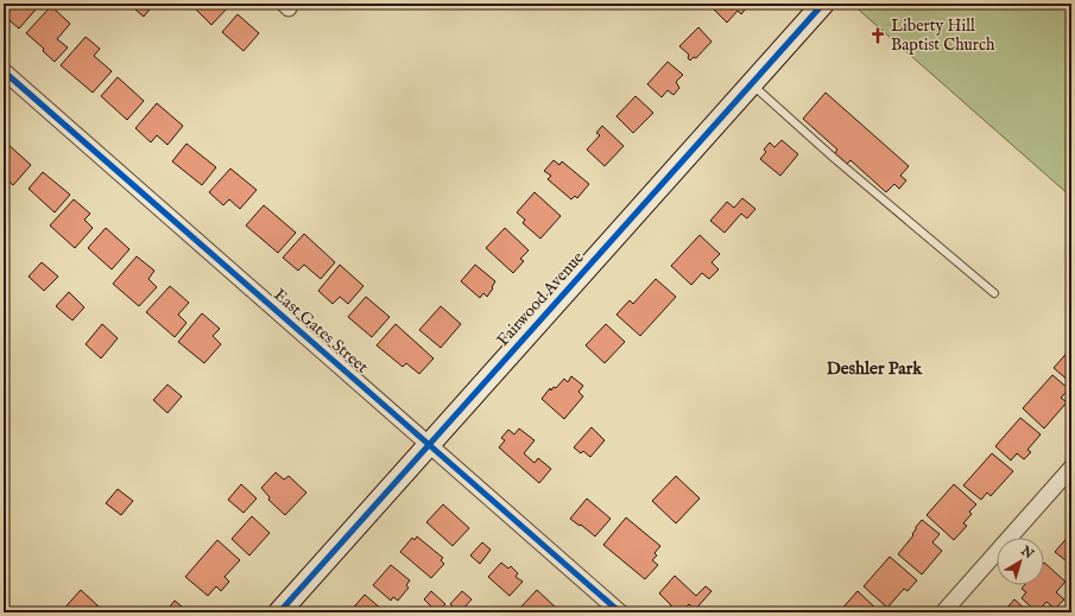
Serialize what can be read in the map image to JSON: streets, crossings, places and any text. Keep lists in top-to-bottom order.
{
  "streets": {
    "street": ["Fairwood Avenue", "East Gates Street"]
  },
  "crossings": [
    ["Fairwood Avenue", "East Gates Street"]
  ],
  "districts": ["Deshler Park"],
  "places": {
    "church": ["Liberty Hill Baptist Church"]
  },
  "north": "top right"
}
